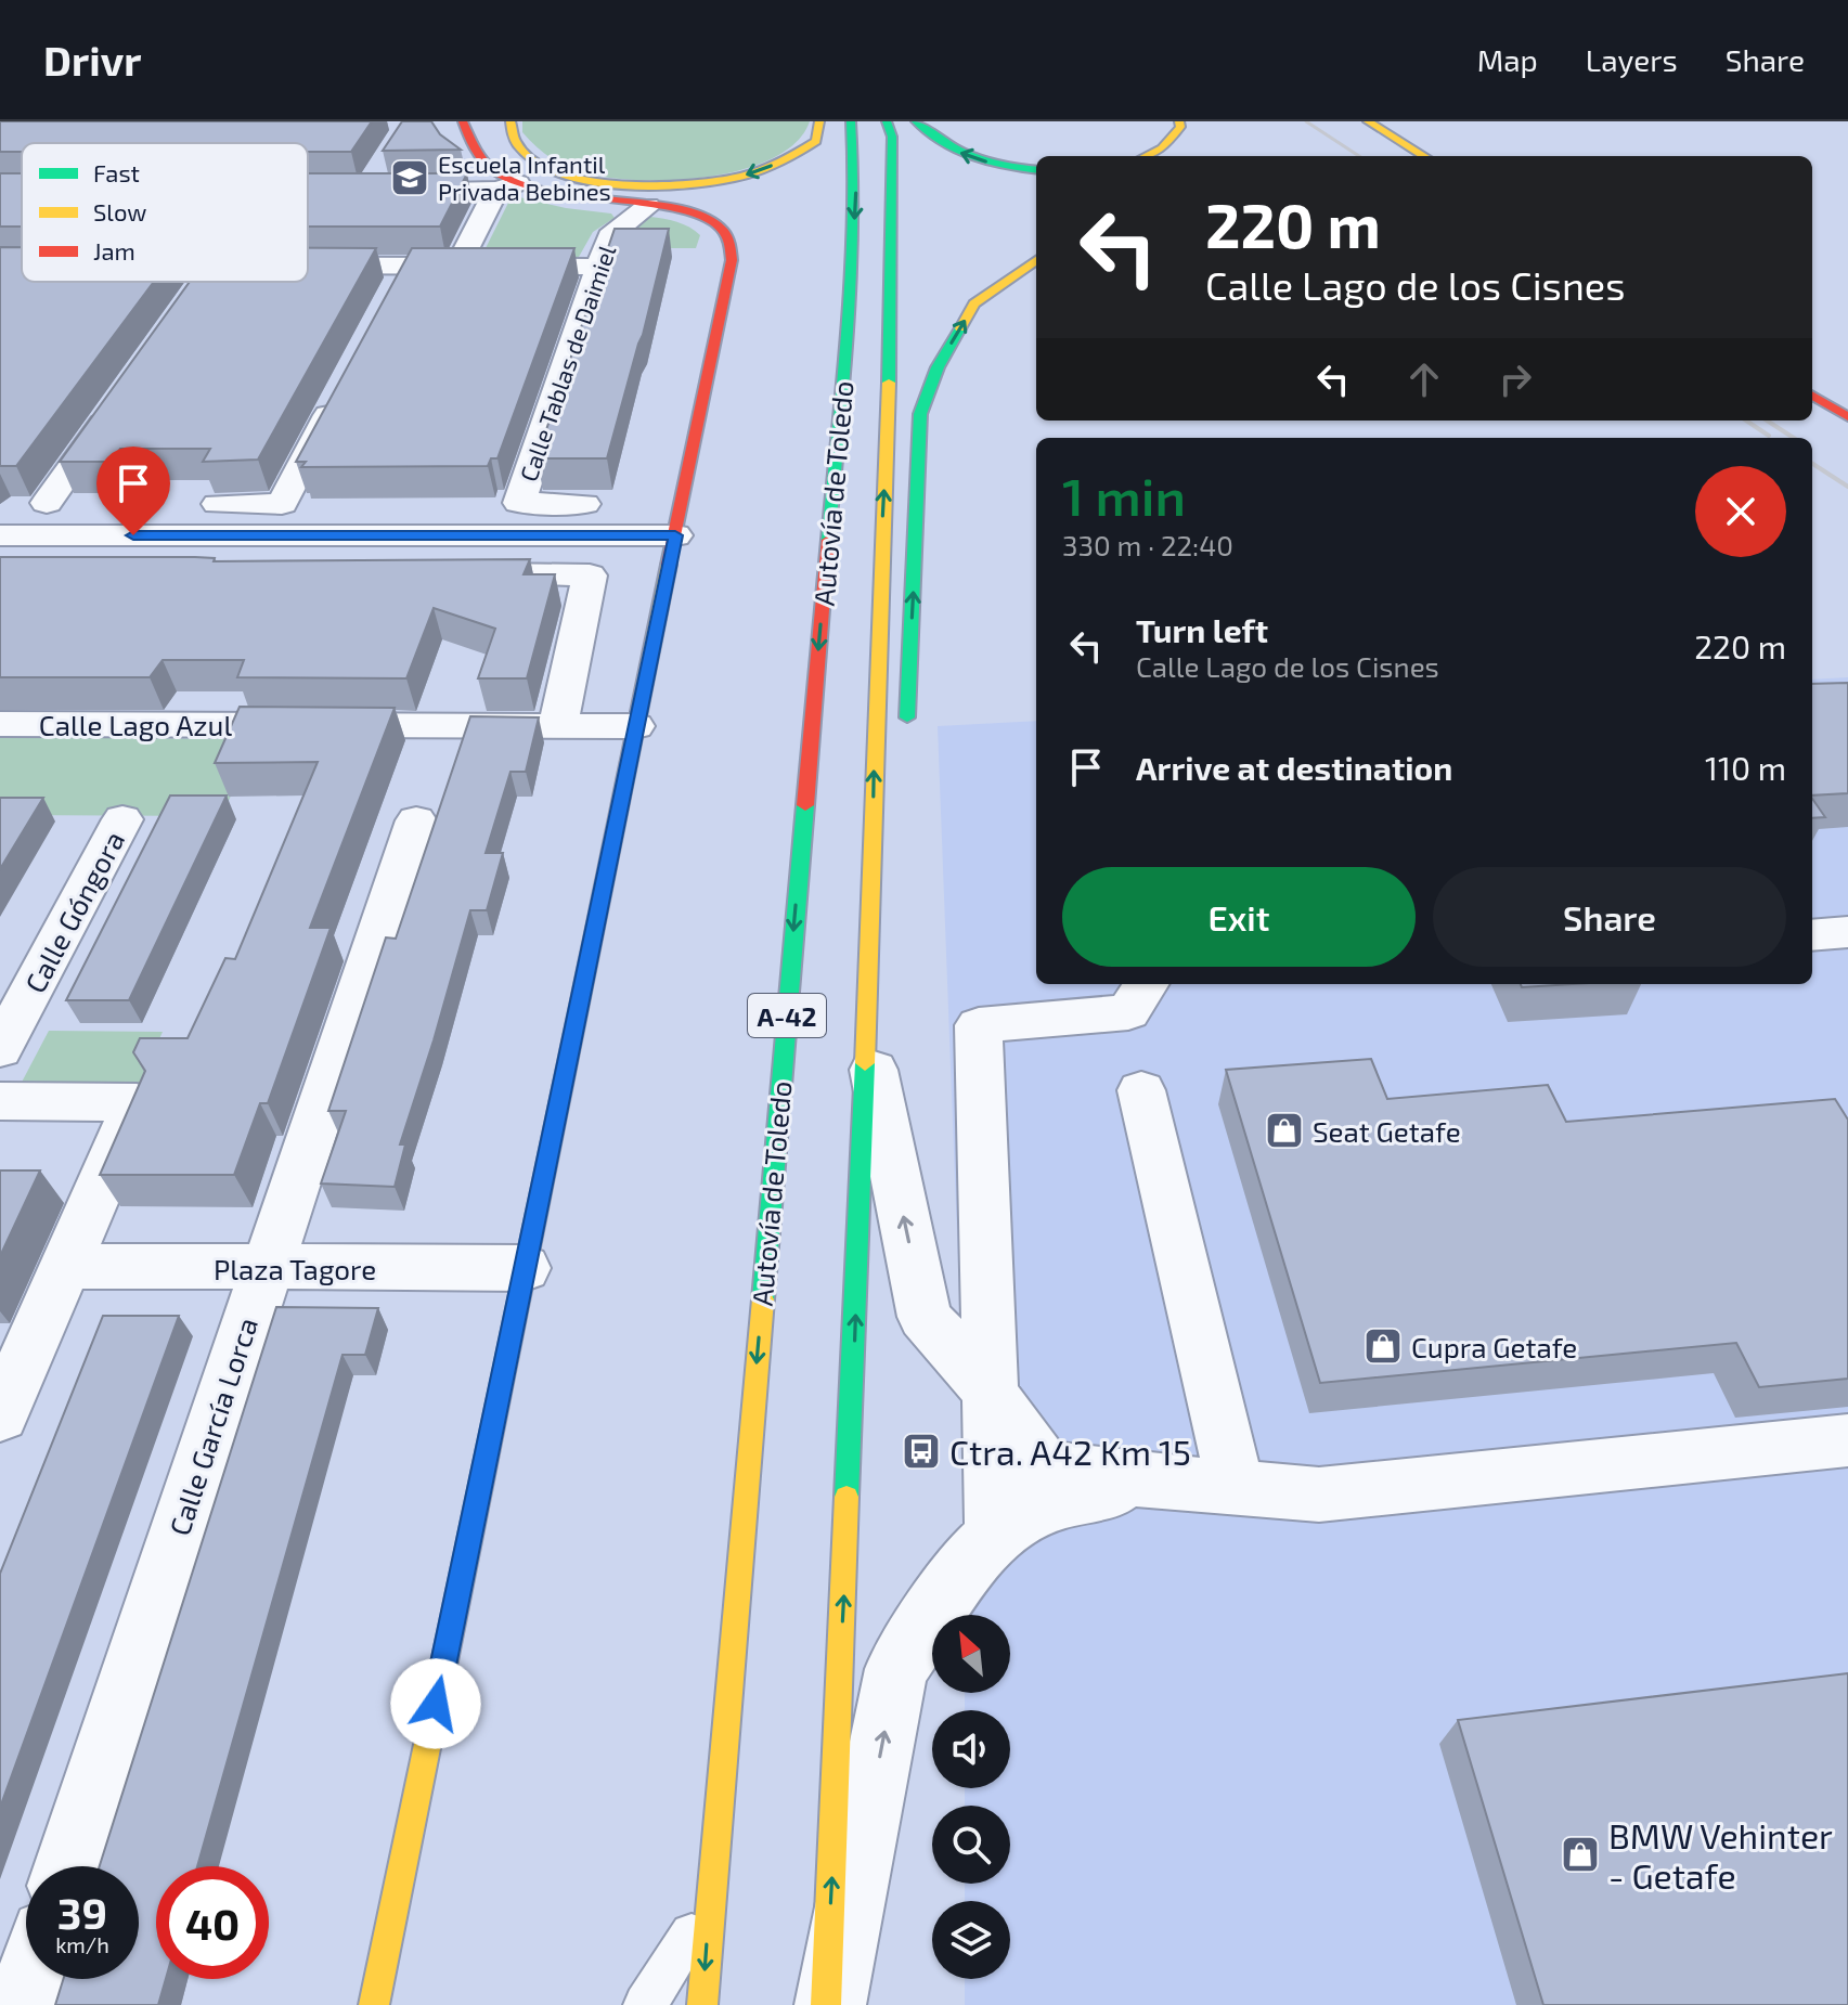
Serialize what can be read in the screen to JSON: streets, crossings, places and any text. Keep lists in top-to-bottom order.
{
  "streets": {
    "main road": ["Autovía de Toledo", "A-42"],
    "street": [
      "Calle Tablas de Daimiel",
      "Calle Lago Azul",
      "Calle Góngora",
      "Plaza Tagore",
      "Calle García Lorca"
    ]
  },
  "crossings": [
    ["Plaza Tagore", "Calle García Lorca"]
  ],
  "places": {
    "school or university": ["Escuela Infantil Privada Bebines"],
    "shop": ["Seat Getafe", "Cupra Getafe", "BMW Vehinter - Getafe"],
    "bus stop": ["Ctra. A42 Km 15"]
  },
  "legend": ["Fast", "Slow", "Jam"],
  "north": "top left",
  "page": {
    "header": "Drivr",
    "nav": ["Map", "Layers", "Share"],
    "turn": ["220 m", "Calle Lago de los Cisnes"],
    "heading": ["1 min", "330 m · 22:40"],
    "list": [
      {
        "name": "Turn left",
        "note": "Calle Lago de los Cisnes",
        "value": "220 m"
      },
      {
        "name": "Arrive at destination",
        "value": "110 m"
      }
    ],
    "buttons": ["Exit", "Share"],
    "speed": "39 km/h",
    "limit": "40"
  }
}
